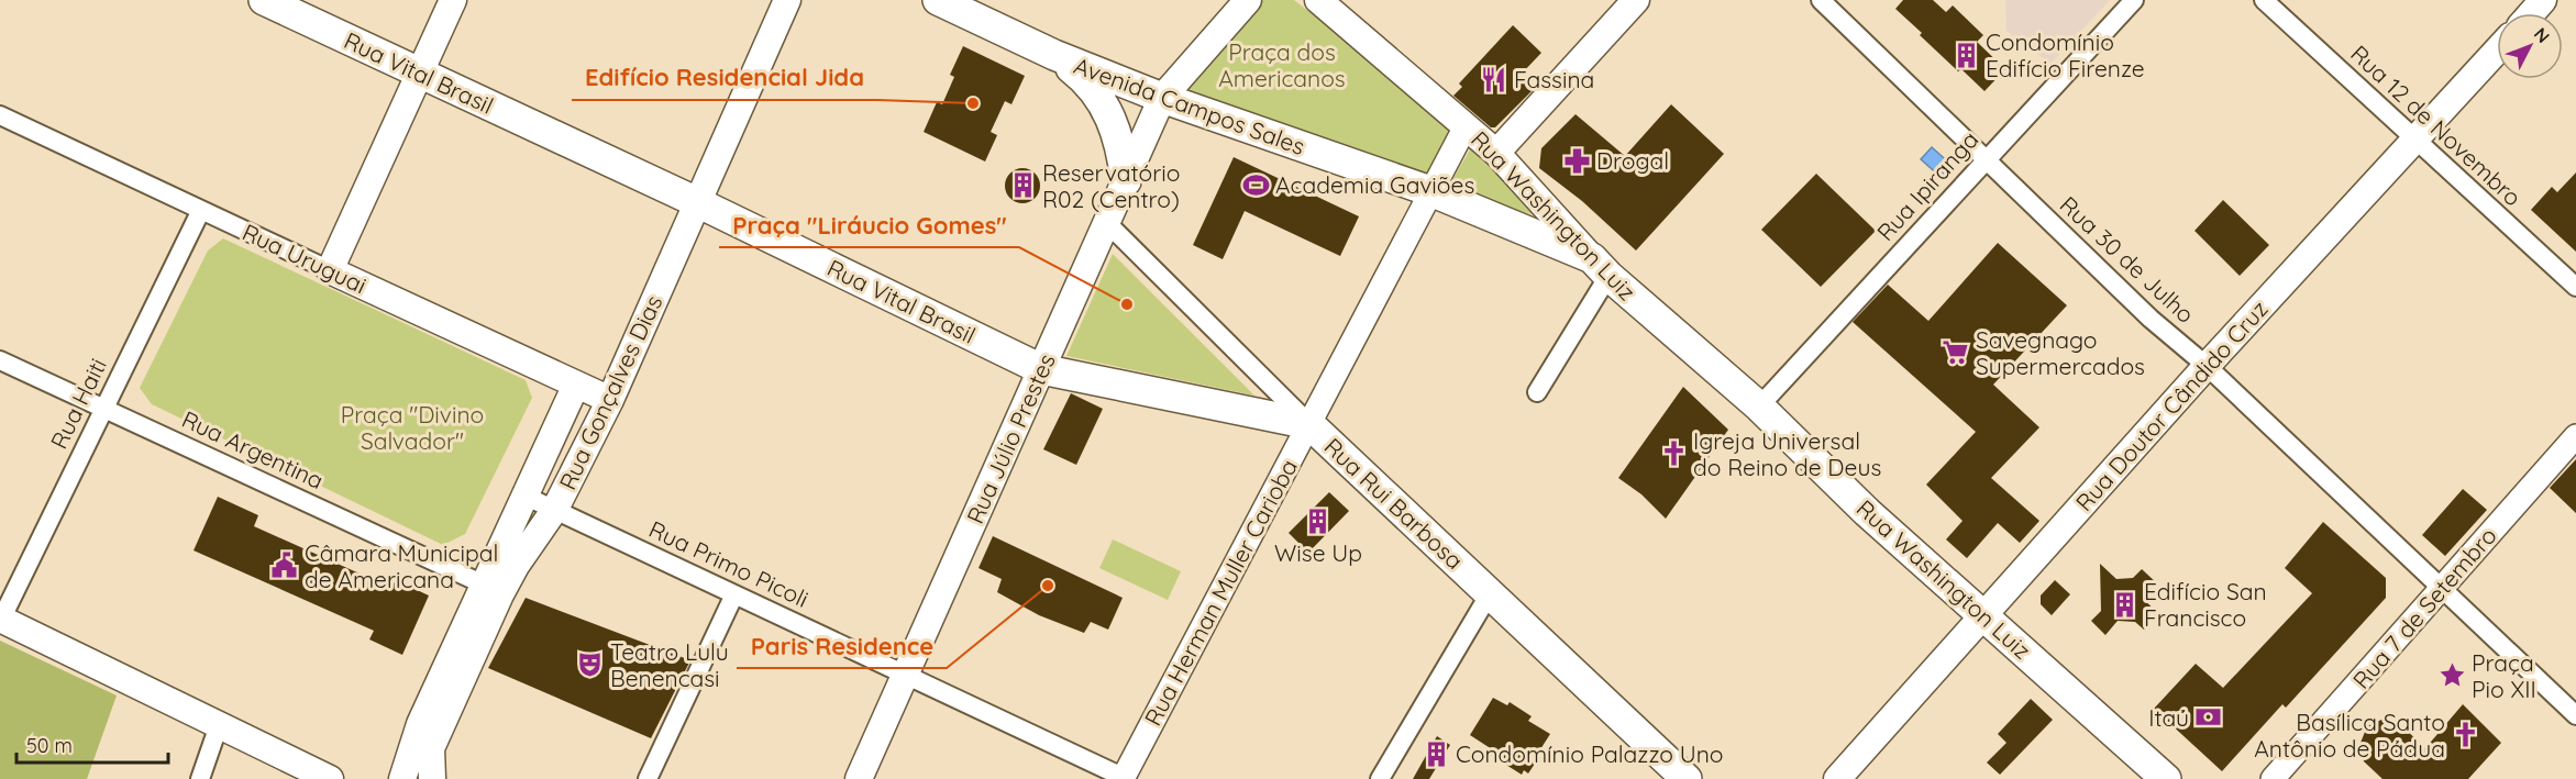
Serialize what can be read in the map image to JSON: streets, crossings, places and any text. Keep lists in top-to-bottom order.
{
  "streets": {
    "main road": [
      "Rua Vital Brasil",
      "Avenida Campos Sales",
      "Rua Washington Luiz",
      "Rua Uruguai",
      "Rua Gonçalves Dias",
      "Rua Doutor Cândido Cruz",
      "Rua Júlio Prestes",
      "Rua Rui Barbosa"
    ],
    "street": [
      "Rua 12 de Novembro",
      "Rua Ipiranga",
      "Rua 30 de Julho",
      "Rua Haiti",
      "Rua Argentina",
      "Rua Primo Picoli",
      "Rua Herman Muller Carioba",
      "Rua 7 de Setembro"
    ]
  },
  "crossings": [
    ["Rua Vital Brasil", "Rua Gonçalves Dias"],
    ["Rua Vital Brasil", "Rua Júlio Prestes"],
    ["Rua Vital Brasil", "Rua Rui Barbosa"],
    ["Rua Vital Brasil", "Rua Herman Muller Carioba"],
    ["Avenida Campos Sales", "Rua Washington Luiz"],
    ["Avenida Campos Sales", "Rua Júlio Prestes"],
    ["Avenida Campos Sales", "Rua Herman Muller Carioba"],
    ["Rua 12 de Novembro", "Rua Doutor Cândido Cruz"],
    ["Rua Ipiranga", "Rua Washington Luiz"],
    ["Rua Ipiranga", "Rua 30 de Julho"],
    ["Rua Washington Luiz", "Rua Doutor Cândido Cruz"],
    ["Rua Washington Luiz", "Rua Herman Muller Carioba"],
    ["Rua Uruguai", "Rua Gonçalves Dias"],
    ["Rua Uruguai", "Rua Haiti"],
    ["Rua 30 de Julho", "Rua Doutor Cândido Cruz"],
    ["Rua 30 de Julho", "Rua 7 de Setembro"],
    ["Rua Gonçalves Dias", "Rua Argentina"],
    ["Rua Gonçalves Dias", "Rua Primo Picoli"],
    ["Rua Haiti", "Rua Argentina"],
    ["Rua Júlio Prestes", "Rua Rui Barbosa"],
    ["Rua Júlio Prestes", "Rua Primo Picoli"],
    ["Rua Rui Barbosa", "Rua Herman Muller Carioba"],
    ["Rua Primo Picoli", "Rua Herman Muller Carioba"]
  ],
  "parks": ["Praça dos Americanos", "Praça \"Divino Salvador\""],
  "places": {
    "building": [
      "Condomínio Edifício Firenze",
      "Reservatório R02 (Centro)",
      "Wise Up",
      "Edifício San Francisco",
      "Condomínio Palazzo Uno"
    ],
    "restaurant": ["Fassina"],
    "other": ["Edifício Residencial Jida", "Praça \"Liráucio Gomes\"", "Paris Residence"],
    "pharmacy": ["Drogal"],
    "sports": ["Academia Gaviões"],
    "supermarket": ["Savegnago Supermercados"],
    "church": ["Igreja Universal do Reino de Deus", "Basílica Santo Antônio de Pádua"],
    "public building": ["Câmara Municipal de Americana"],
    "theatre": ["Teatro Lulu Benencasi"],
    "place": ["Praça Pio XII"],
    "bank": ["Itaú"]
  },
  "scale_bar": "50 m",
  "north": "top right"
}
